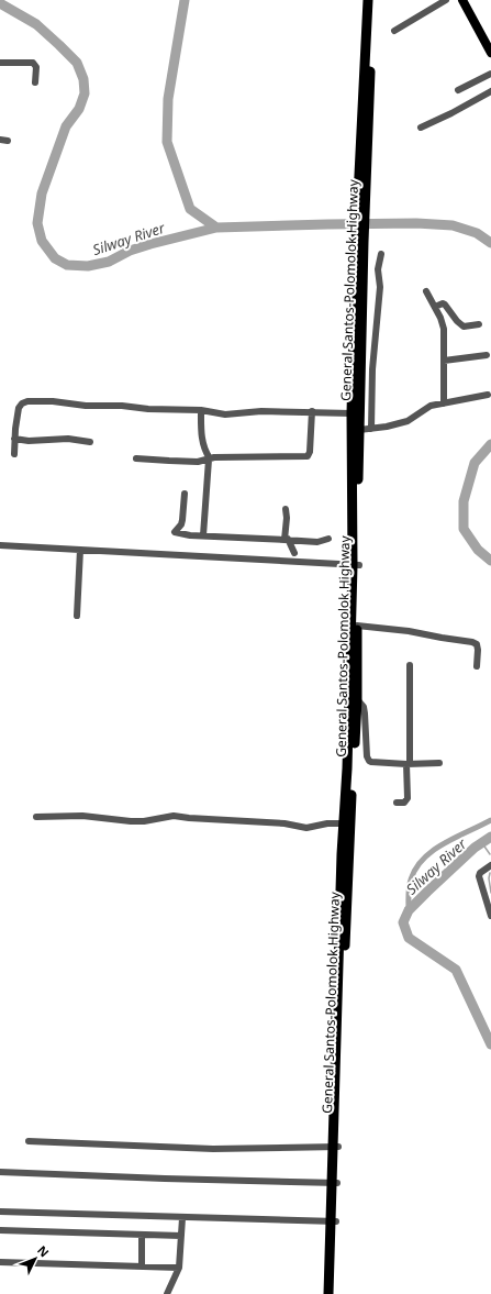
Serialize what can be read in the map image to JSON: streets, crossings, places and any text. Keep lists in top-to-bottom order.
{
  "streets": {
    "highway": ["General Santos-Polomolok Highway"]
  },
  "water": ["Silway River"],
  "north": "top right"
}
